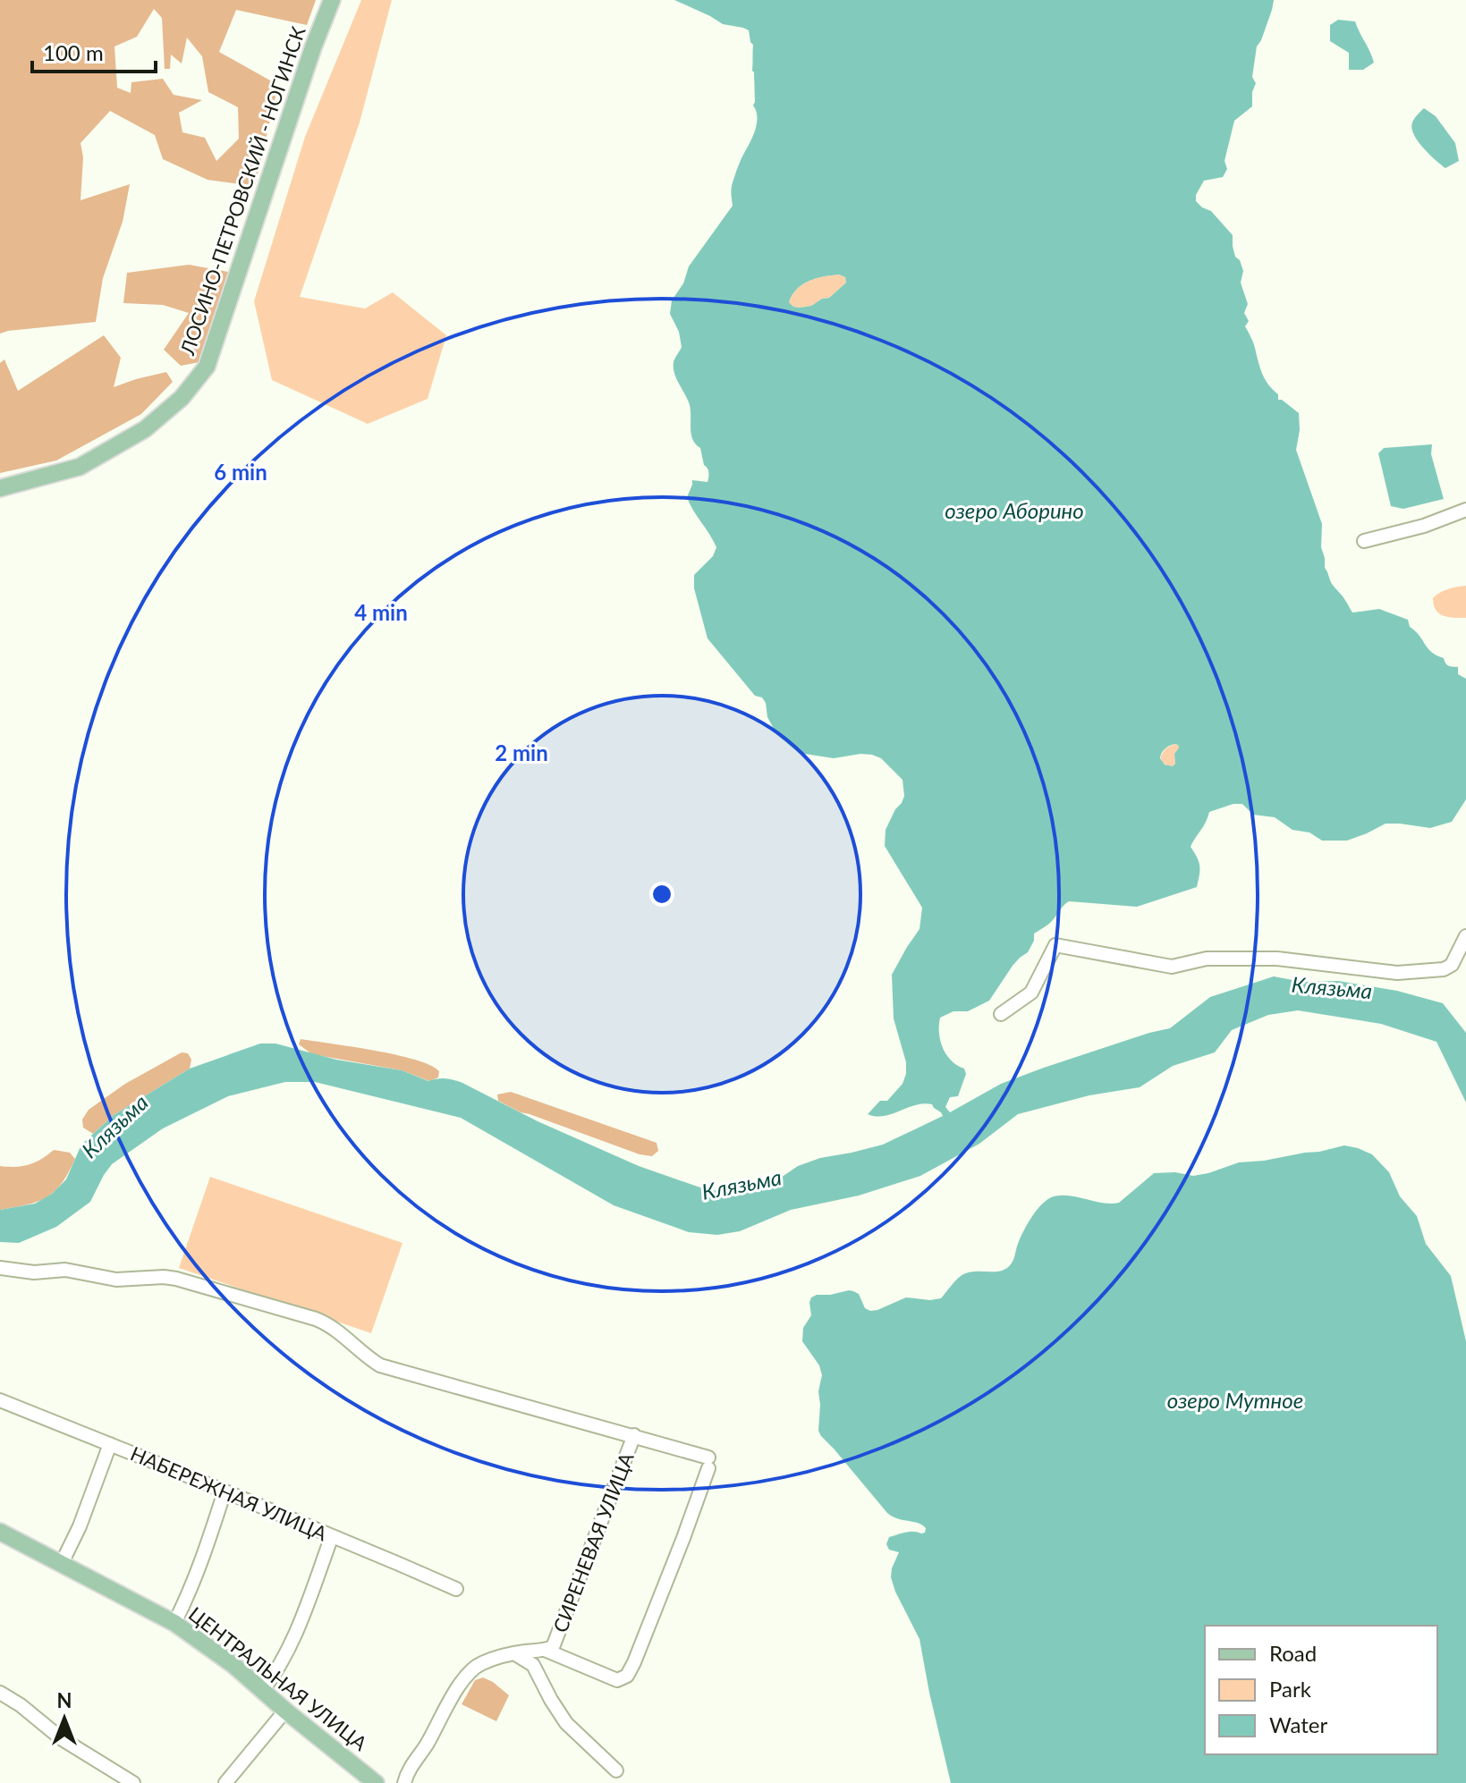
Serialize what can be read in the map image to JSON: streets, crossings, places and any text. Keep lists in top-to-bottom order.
{
  "streets": {
    "main road": ["ЛОСИНО-ПЕТРОВСКИЙ - НОГИНСК", "ЦЕНТРАЛЬНАЯ УЛИЦА"],
    "street": ["НАБЕРЕЖНАЯ УЛИЦА", "СИРЕНЕВАЯ УЛИЦА"]
  },
  "water": ["озеро Аборино", "Клязьма", "озеро Мутное"],
  "legend": ["Road", "Park", "Water"],
  "scale_bar": "100 m",
  "north": "top",
  "rings": ["6 min", "4 min", "2 min"]
}
